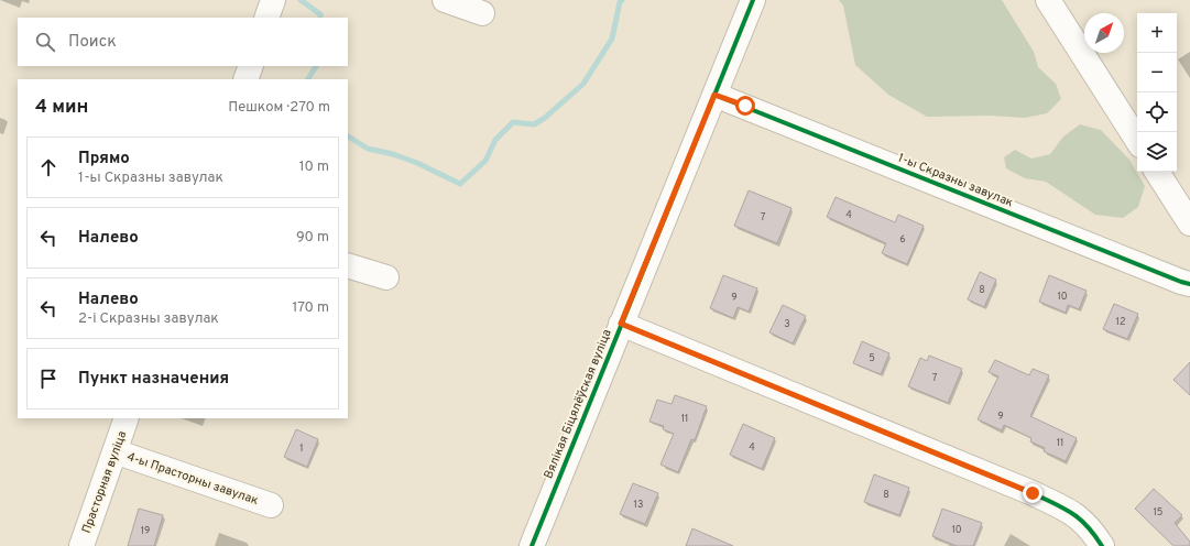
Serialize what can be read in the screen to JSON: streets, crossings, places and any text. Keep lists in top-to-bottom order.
{
  "streets": {
    "street": [
      "1-ы Скразны завулак",
      "Вялікая Біцялёўская вуліца",
      "4-ы Прасторны завулак",
      "Прасторная вуліца"
    ]
  },
  "crossings": [
    ["1-ы Скразны завулак", "Вялікая Біцялёўская вуліца"],
    ["4-ы Прасторны завулак", "Прасторная вуліца"]
  ],
  "house_numbers": [
    "4",
    "7",
    "6",
    "8",
    "10",
    "9",
    "12",
    "3",
    "5",
    "7",
    "9",
    "11",
    "11",
    "4",
    "1",
    "8",
    "13",
    "15",
    "10",
    "19"
  ],
  "north": "top right",
  "page": {
    "map_buttons": ["+", "−"],
    "search": "Поиск",
    "heading": ["4 мин", "Пешком · 270 m"],
    "list": [
      ["Прямо", "1-ы Скразны завулак", "10 m"],
      ["Налево", "90 m"],
      ["Налево", "2-і Скразны завулак", "170 m"],
      "Пункт назначения"
    ]
  }
}
